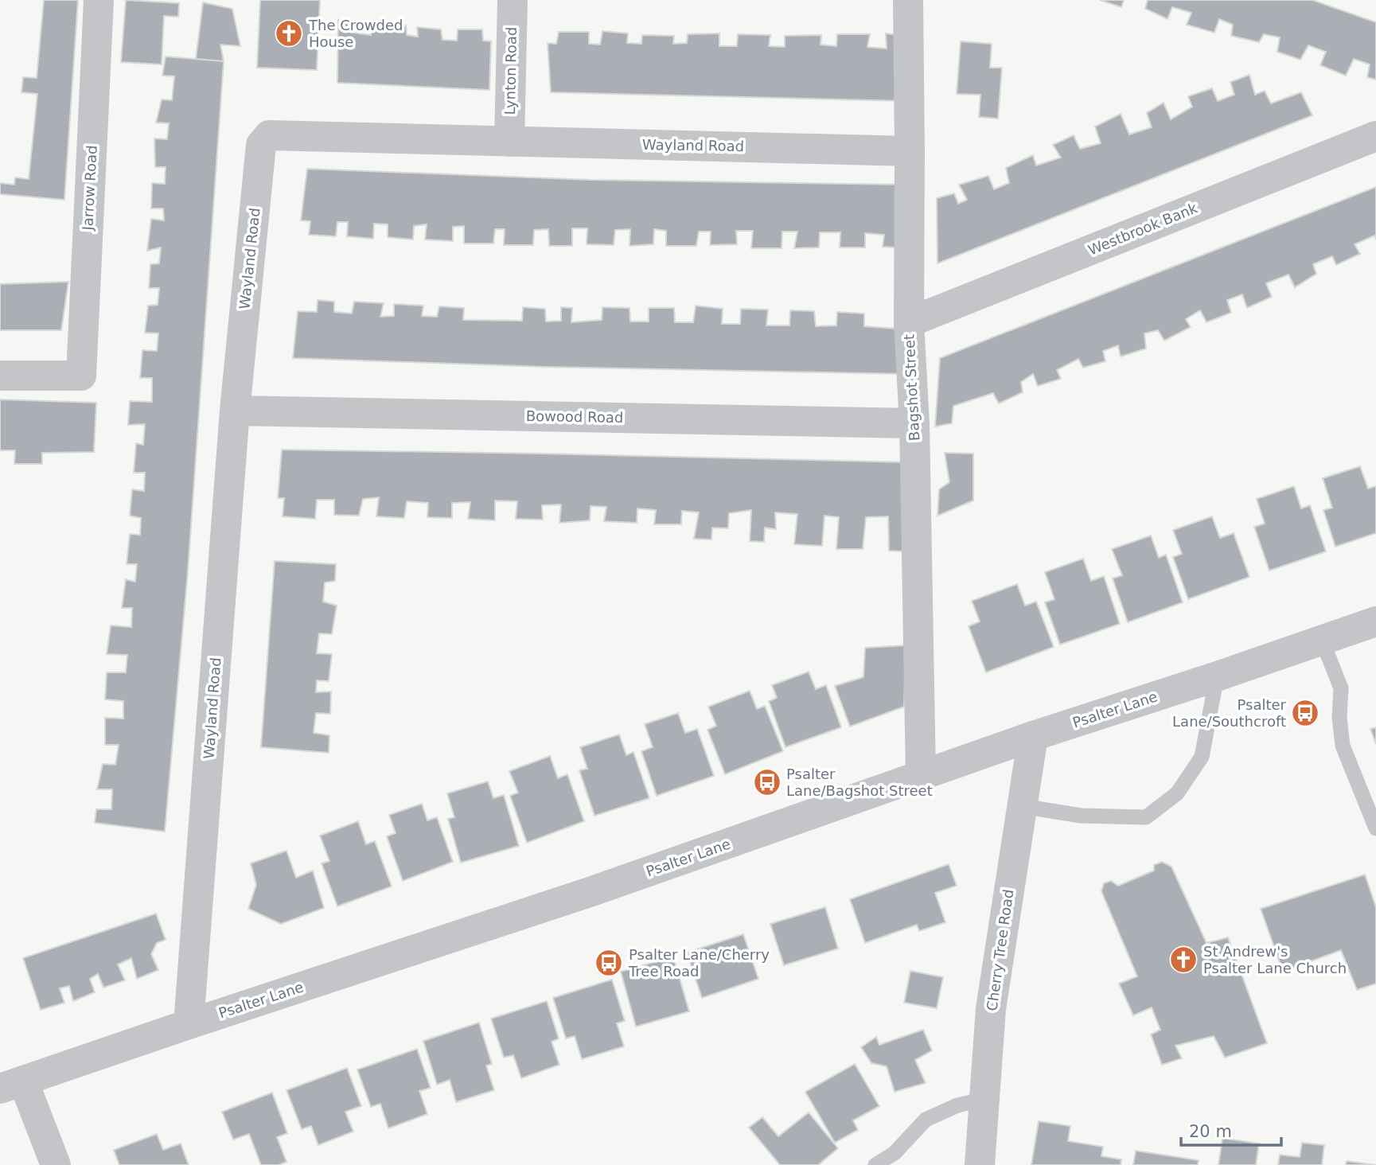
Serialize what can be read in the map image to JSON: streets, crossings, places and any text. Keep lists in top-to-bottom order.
{
  "streets": {
    "street": [
      "Lynton Road",
      "Wayland Road",
      "Jarrow Road",
      "Westbrook Bank",
      "Bagshot Street",
      "Bowood Road",
      "Psalter Lane",
      "Cherry Tree Road"
    ]
  },
  "crossings": [
    ["Lynton Road", "Wayland Road"],
    ["Wayland Road", "Bagshot Street"],
    ["Wayland Road", "Bowood Road"],
    ["Wayland Road", "Psalter Lane"],
    ["Westbrook Bank", "Bagshot Street"],
    ["Bagshot Street", "Bowood Road"],
    ["Bagshot Street", "Psalter Lane"],
    ["Psalter Lane", "Cherry Tree Road"]
  ],
  "places": {
    "church": ["The Crowded House", "St Andrew's Psalter Lane Church"],
    "bus stop": ["Psalter Lane/Southcroft", "Psalter Lane/Bagshot Street", "Psalter Lane/Cherry Tree Road"]
  },
  "scale_bar": "20 m"
}
